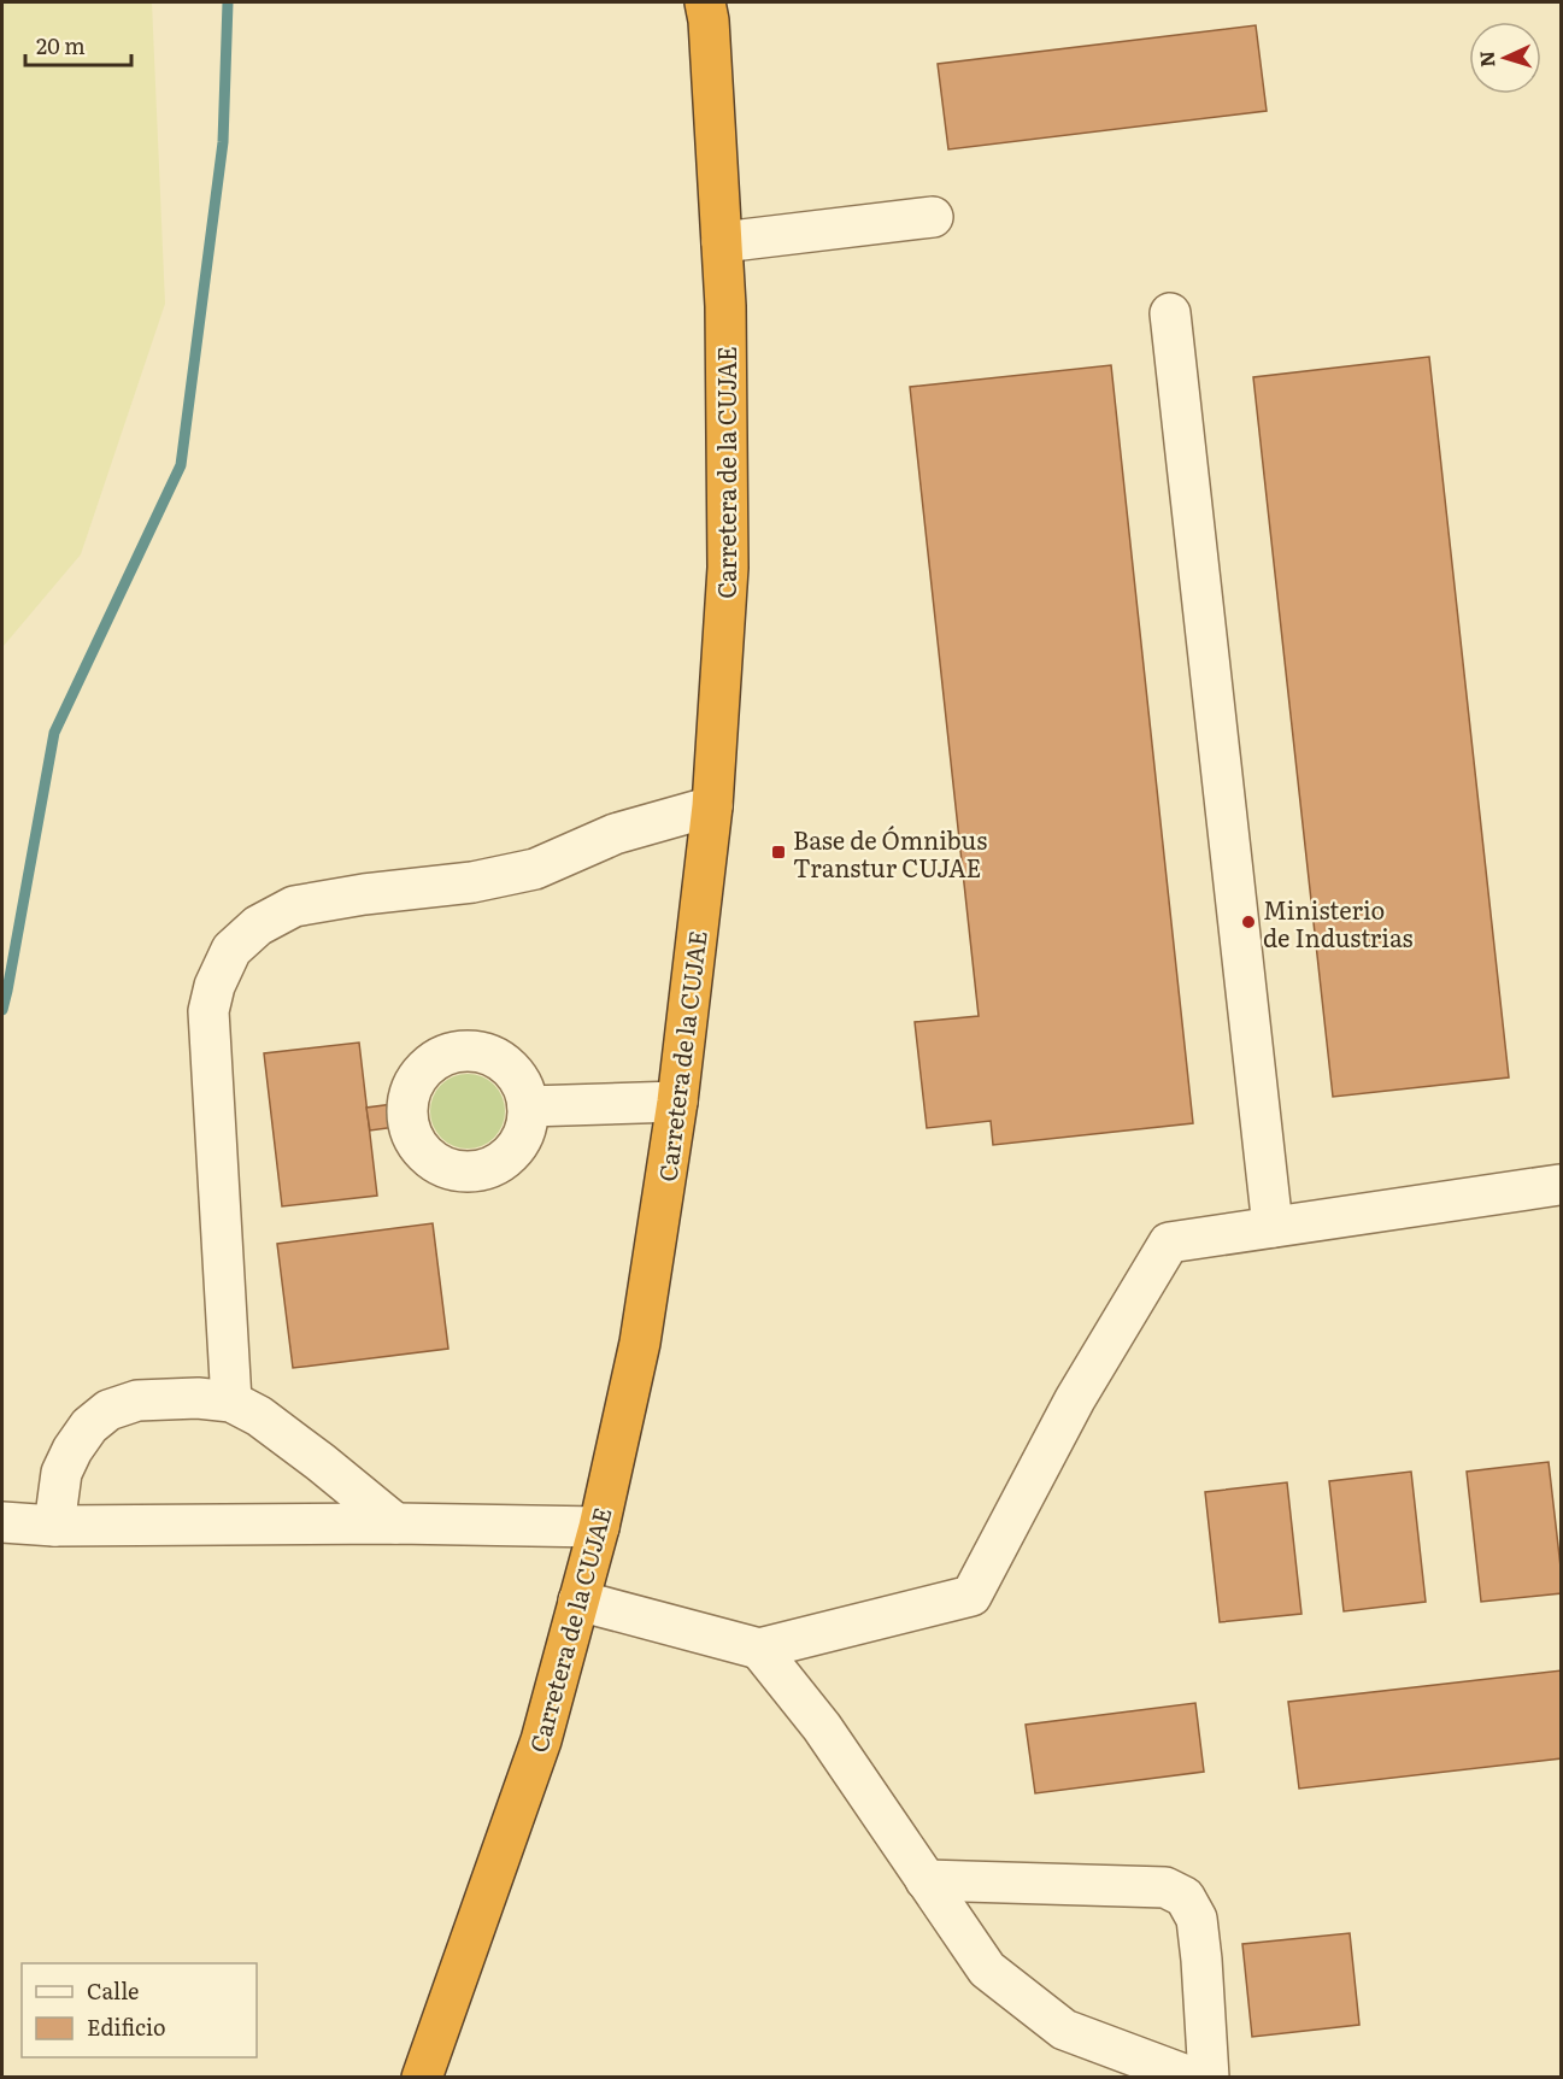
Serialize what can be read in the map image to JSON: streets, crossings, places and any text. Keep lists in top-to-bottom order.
{
  "streets": {
    "highway": ["Carretera de la CUJAE"]
  },
  "places": {
    "transit": ["Base de Ómnibus Transtur CUJAE"],
    "other": ["Ministerio de Industrias"]
  },
  "legend": ["Calle", "Edificio"],
  "scale_bar": "20 m",
  "north": "left"
}
